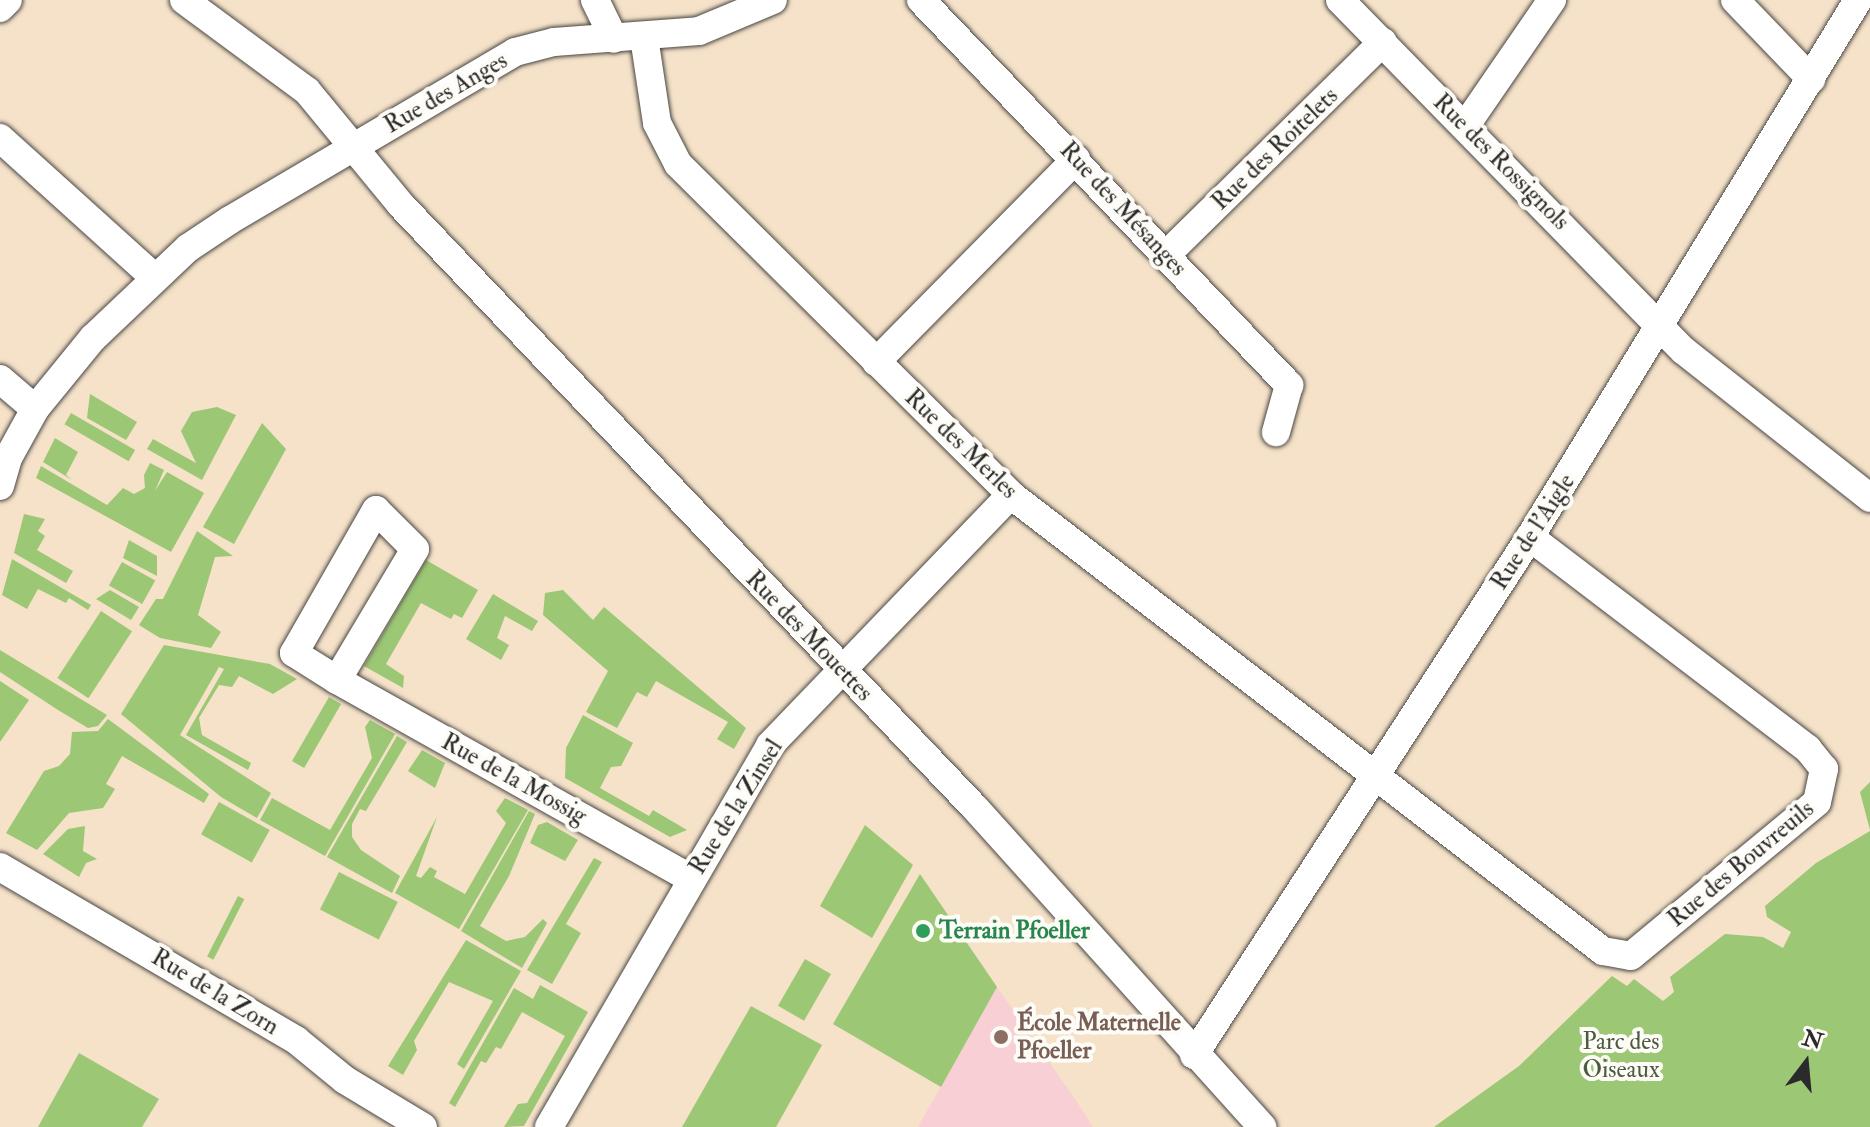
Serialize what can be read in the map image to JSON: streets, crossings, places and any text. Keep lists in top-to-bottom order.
{
  "streets": {
    "street": [
      "Rue des Anges",
      "Rue des Roitelets",
      "Rue des Rossignols",
      "Rue des Mésanges",
      "Rue des Merles",
      "Rue de l'Aigle",
      "Rue des Mouettes",
      "Rue de la Mossig",
      "Rue de la Zinsel",
      "Rue des Bouvreuils",
      "Rue de la Zorn"
    ]
  },
  "crossings": [
    ["Rue des Anges", "Rue des Merles"],
    ["Rue des Anges", "Rue des Mouettes"],
    ["Rue des Roitelets", "Rue des Rossignols"],
    ["Rue des Roitelets", "Rue des Mésanges"],
    ["Rue des Rossignols", "Rue de l'Aigle"],
    ["Rue des Merles", "Rue de l'Aigle"],
    ["Rue des Merles", "Rue de la Zinsel"],
    ["Rue des Merles", "Rue des Bouvreuils"],
    ["Rue de l'Aigle", "Rue des Mouettes"],
    ["Rue de l'Aigle", "Rue des Bouvreuils"],
    ["Rue des Mouettes", "Rue de la Zinsel"],
    ["Rue de la Mossig", "Rue de la Zinsel"]
  ],
  "parks": ["Parc des Oiseaux"],
  "places": ["Terrain Pfoeller", "École Maternelle Pfoeller"],
  "north": "top"
}
